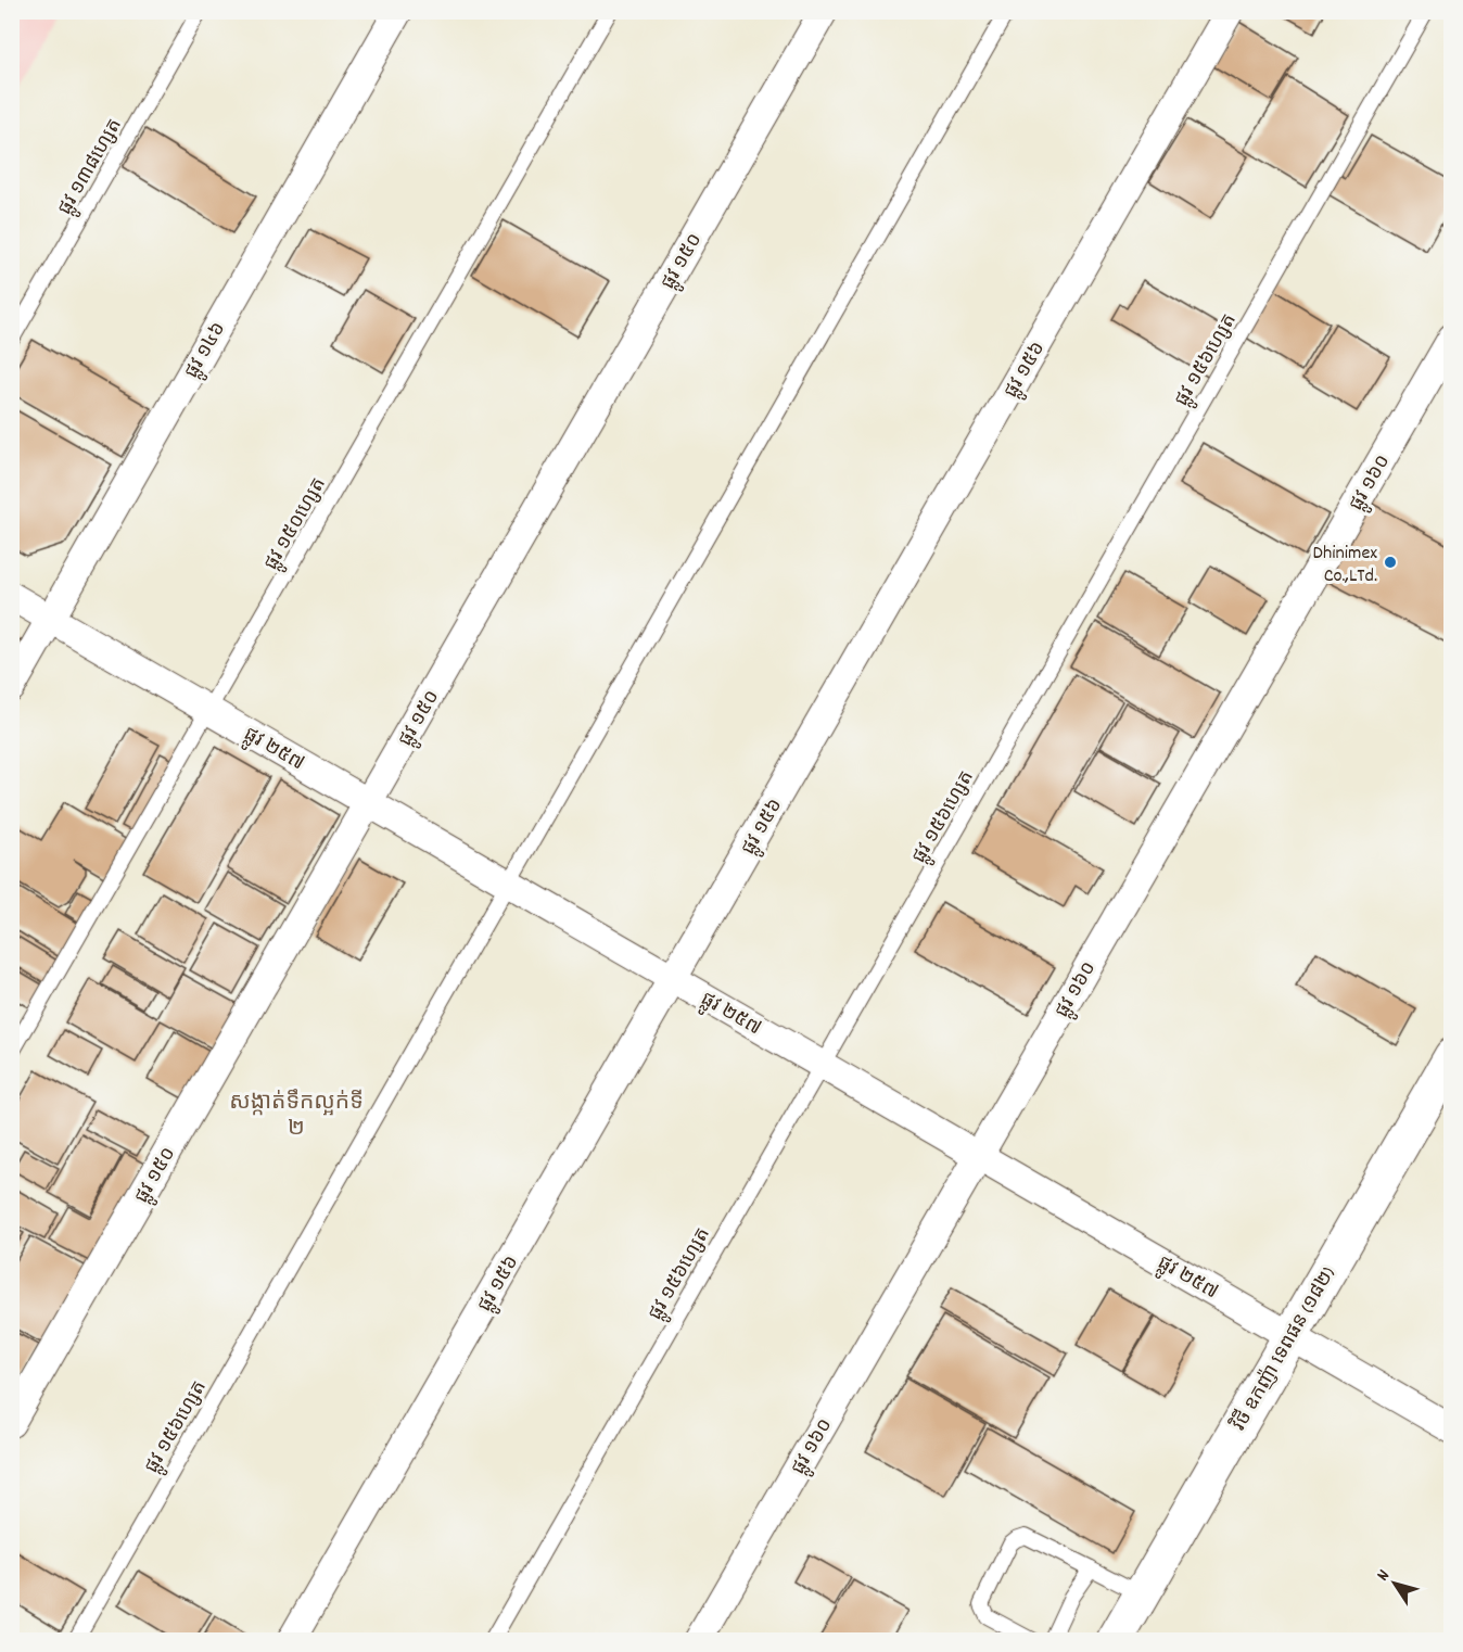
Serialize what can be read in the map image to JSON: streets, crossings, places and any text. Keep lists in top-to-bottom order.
{
  "streets": {
    "street": [
      "ផ្លូវ ១៥០",
      "ផ្លូវ ១៤៦",
      "ផ្លូវ ១៥៦",
      "ផ្លូវ ១៦០",
      "ផ្លូវ ២៥៧",
      "វិថី ឧកញ៉ា ទេពផន (១៨២)"
    ],
    "lane": ["ផ្លូវ ១៣៨ហ្សេត", "ផ្លូវ ១៥៦ហ្សេត", "ផ្លូវ ១៥០ហ្សេត"]
  },
  "crossings": [
    ["ផ្លូវ ១៥០", "ផ្លូវ ២៥៧"],
    ["ផ្លូវ ១៤៦", "ផ្លូវ ២៥៧"],
    ["ផ្លូវ ១៥៦ហ្សេត", "ផ្លូវ ២៥៧"],
    ["ផ្លូវ ១៥៦", "ផ្លូវ ២៥៧"],
    ["ផ្លូវ ១៦០", "ផ្លូវ ២៥៧"],
    ["ផ្លូវ ១៥០ហ្សេត", "ផ្លូវ ២៥៧"],
    ["ផ្លូវ ២៥៧", "វិថី ឧកញ៉ា ទេពផន (១៨២)"]
  ],
  "districts": ["សង្កាត់ទឹកល្អក់ទី ២"],
  "places": ["Dhinimex Co.,LTd."],
  "north": "top left"
}
